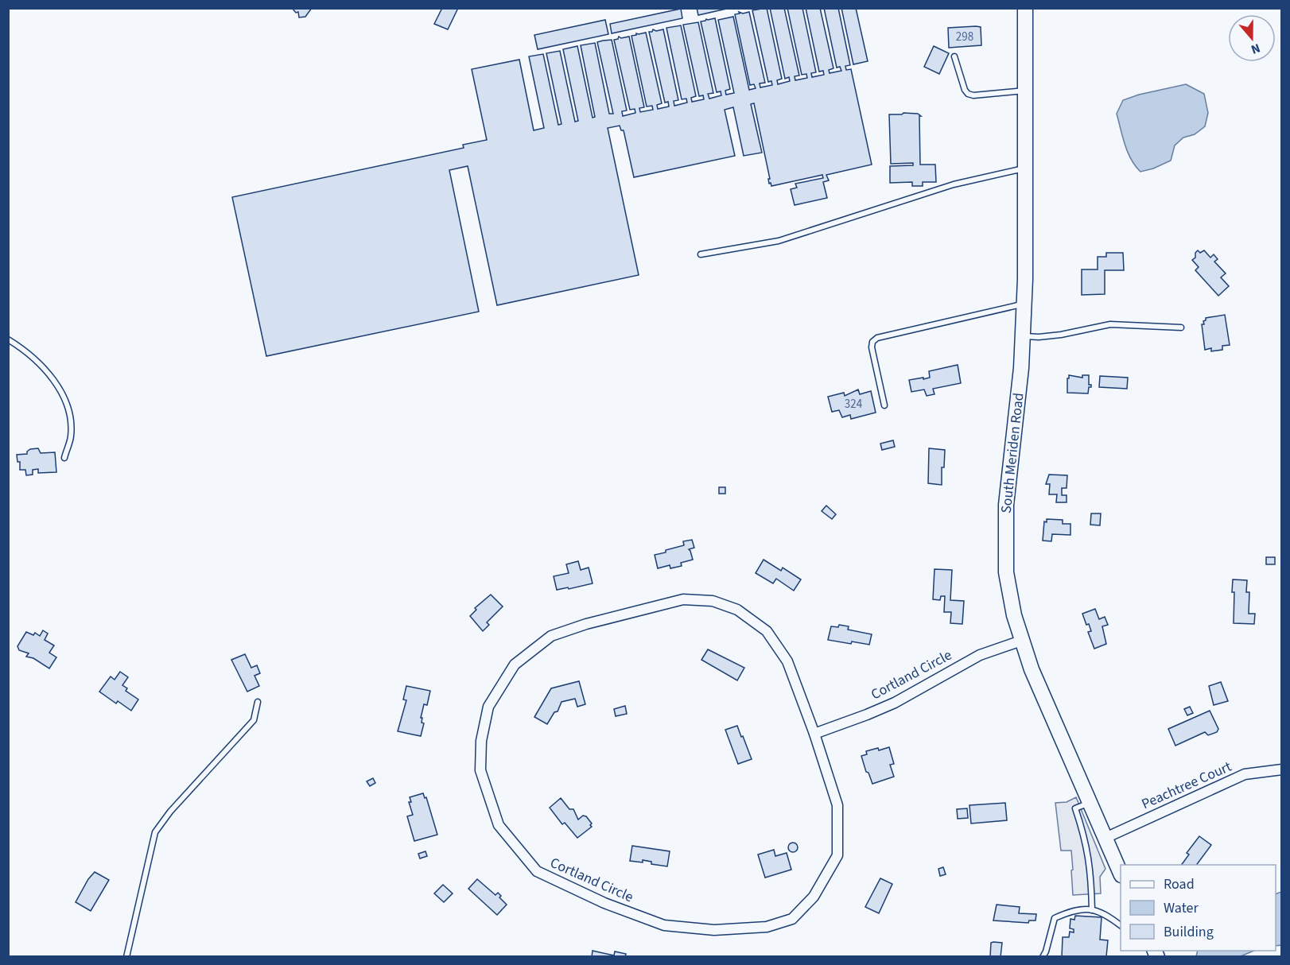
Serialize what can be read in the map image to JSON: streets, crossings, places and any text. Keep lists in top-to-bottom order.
{
  "streets": {
    "main road": ["South Meriden Road"],
    "street": ["Cortland Circle", "Peachtree Court"]
  },
  "crossings": [
    ["South Meriden Road", "Cortland Circle"],
    ["South Meriden Road", "Peachtree Court"]
  ],
  "house_numbers": ["298", "324"],
  "legend": ["Road", "Water", "Building"],
  "north": "bottom"
}
